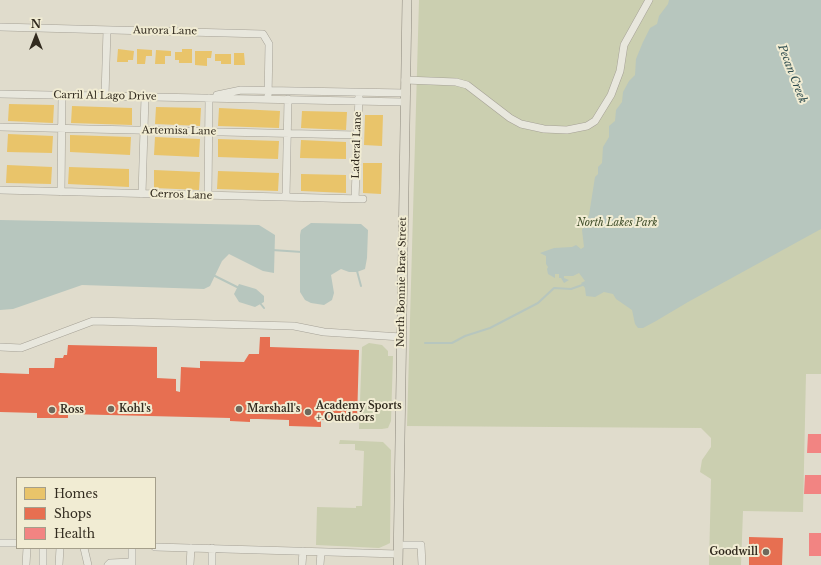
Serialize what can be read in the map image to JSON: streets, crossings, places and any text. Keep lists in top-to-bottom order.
{
  "streets": {
    "main road": ["North Bonnie Brae Street"],
    "street": [
      "Aurora Lane",
      "Carril Al Lago Drive",
      "Artemisa Lane",
      "Laderal Lane",
      "Cerros Lane"
    ]
  },
  "crossings": [
    ["Aurora Lane", "Carril Al Lago Drive"],
    ["Carril Al Lago Drive", "Laderal Lane"],
    ["Carril Al Lago Drive", "North Bonnie Brae Street"],
    ["Artemisa Lane", "Laderal Lane"],
    ["Laderal Lane", "Cerros Lane"]
  ],
  "water": ["Pecan Creek"],
  "parks": ["North Lakes Park"],
  "places": [
    "Kohl's",
    "Marshall's",
    "Ross",
    "Academy Sports + Outdoors",
    "Goodwill"
  ],
  "legend": ["Homes", "Shops", "Health"],
  "north": "top"
}
